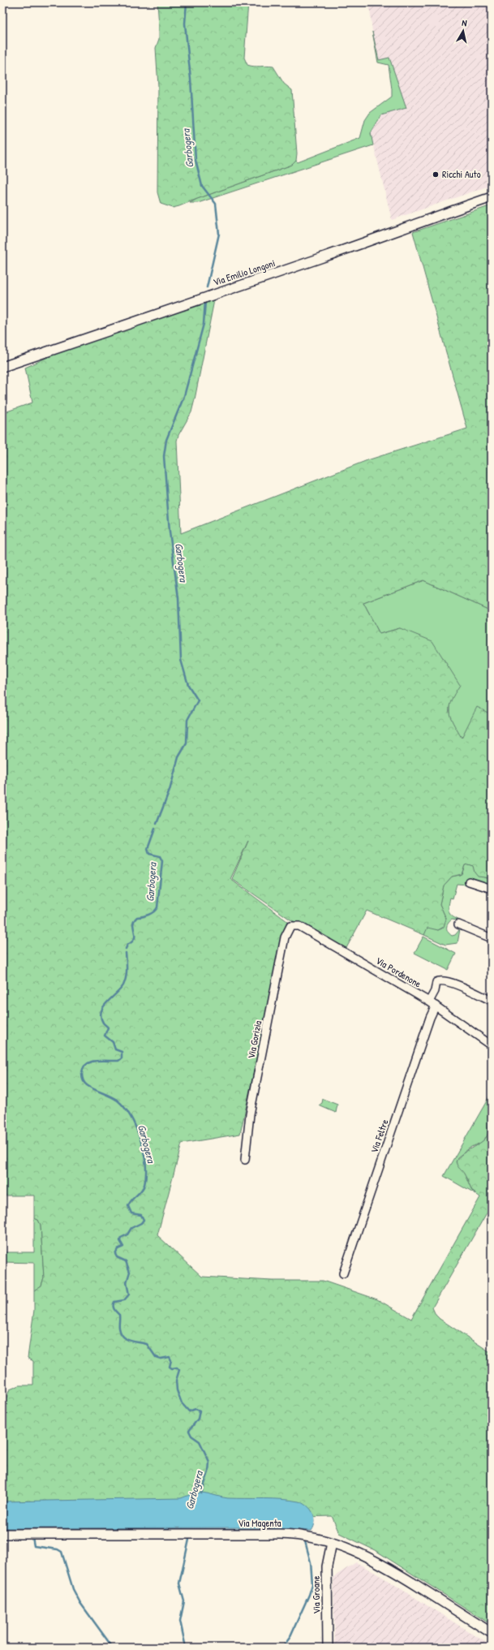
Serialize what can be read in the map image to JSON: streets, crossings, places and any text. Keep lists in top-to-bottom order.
{
  "streets": {
    "street": [
      "Via Emilio Longoni",
      "Via Pordenone",
      "Via Gorizia",
      "Via Feltre",
      "Via Magenta",
      "Via Groane"
    ]
  },
  "crossings": [
    ["Via Pordenone", "Via Gorizia"],
    ["Via Pordenone", "Via Feltre"],
    ["Via Magenta", "Via Groane"]
  ],
  "water": ["Garbogera"],
  "places": ["Ricchi Auto"],
  "north": "top"
}
